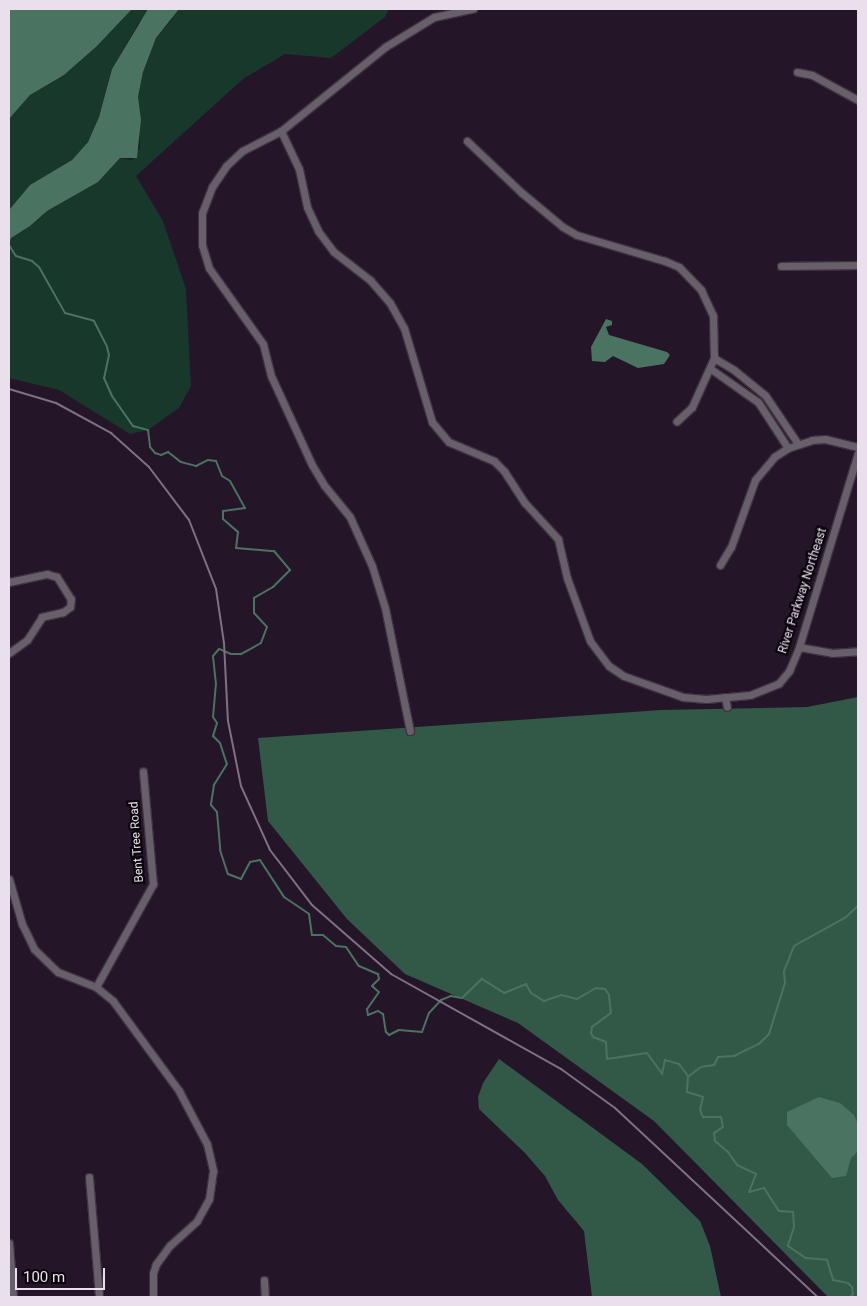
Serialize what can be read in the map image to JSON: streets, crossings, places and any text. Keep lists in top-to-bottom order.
{
  "streets": {
    "street": ["River Parkway Northeast", "Bent Tree Road"]
  },
  "scale_bar": "100 m"
}
